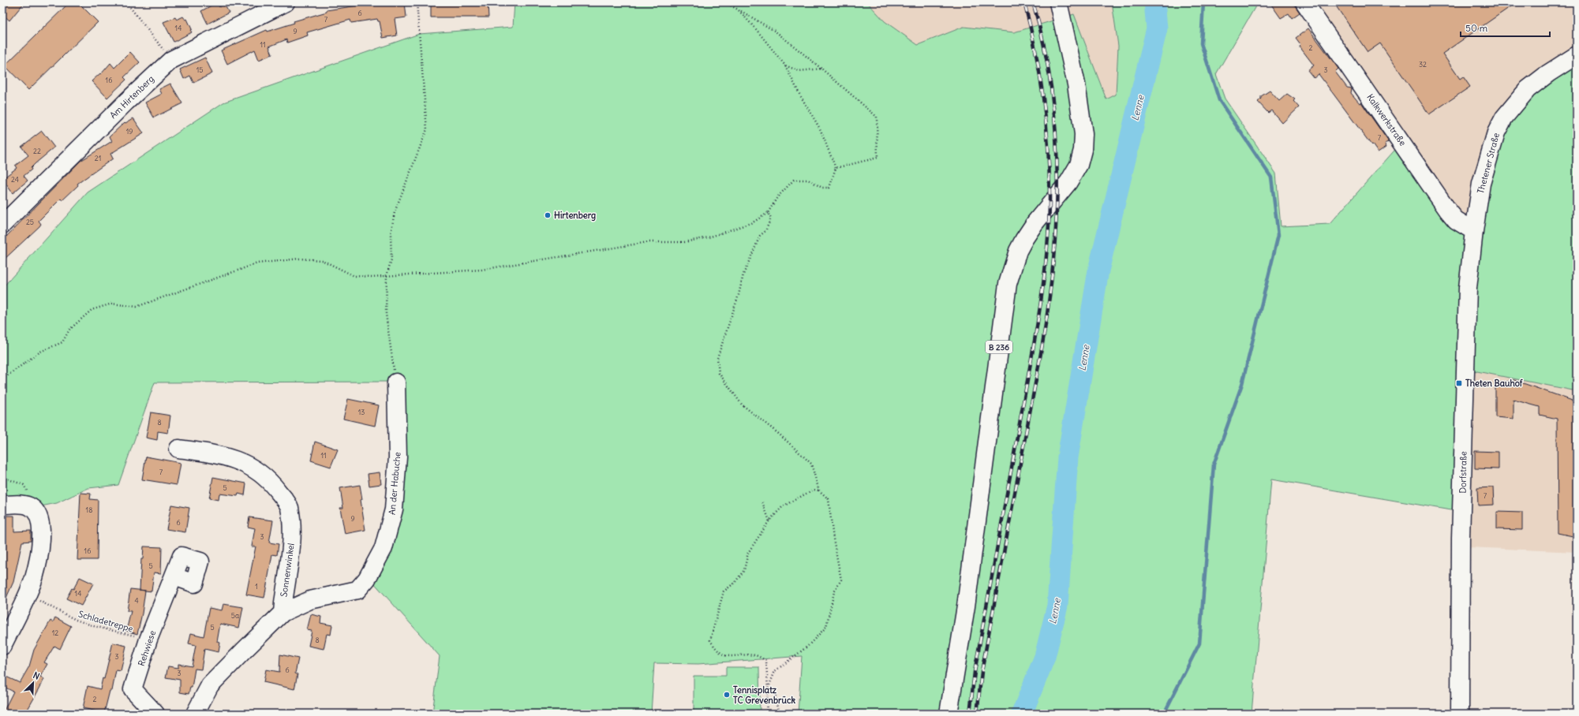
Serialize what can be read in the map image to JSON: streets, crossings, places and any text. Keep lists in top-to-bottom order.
{
  "streets": {
    "street": [
      "Am Hirtenberg",
      "Kalkwerkstraße",
      "Thetener Straße",
      "B 236",
      "Dorfstraße",
      "An der Habuche",
      "Sonnenwinkel",
      "Rehwiese"
    ],
    "path": ["Schladetreppe"]
  },
  "crossings": [
    ["Kalkwerkstraße", "Thetener Straße"],
    ["Kalkwerkstraße", "Dorfstraße"],
    ["Thetener Straße", "Dorfstraße"],
    ["An der Habuche", "Sonnenwinkel"],
    ["Schladetreppe", "Rehwiese"]
  ],
  "water": ["Lenne"],
  "places": {
    "other": ["Hirtenberg", "Tennisplatz TC Grevenbrück"],
    "transit": ["Theten Bauhof"]
  },
  "house_numbers": [
    "6",
    "7",
    "14",
    "9",
    "11",
    "2",
    "32",
    "15",
    "3",
    "16",
    "19",
    "7",
    "22",
    "21",
    "24",
    "25",
    "13",
    "8",
    "11",
    "7",
    "5",
    "7",
    "18",
    "9",
    "6",
    "3",
    "16",
    "5",
    "1",
    "14",
    "4",
    "5a",
    "5",
    "12",
    "8",
    "3",
    "6",
    "3",
    "2"
  ],
  "scale_bar": "50 m",
  "north": "top right"
}
